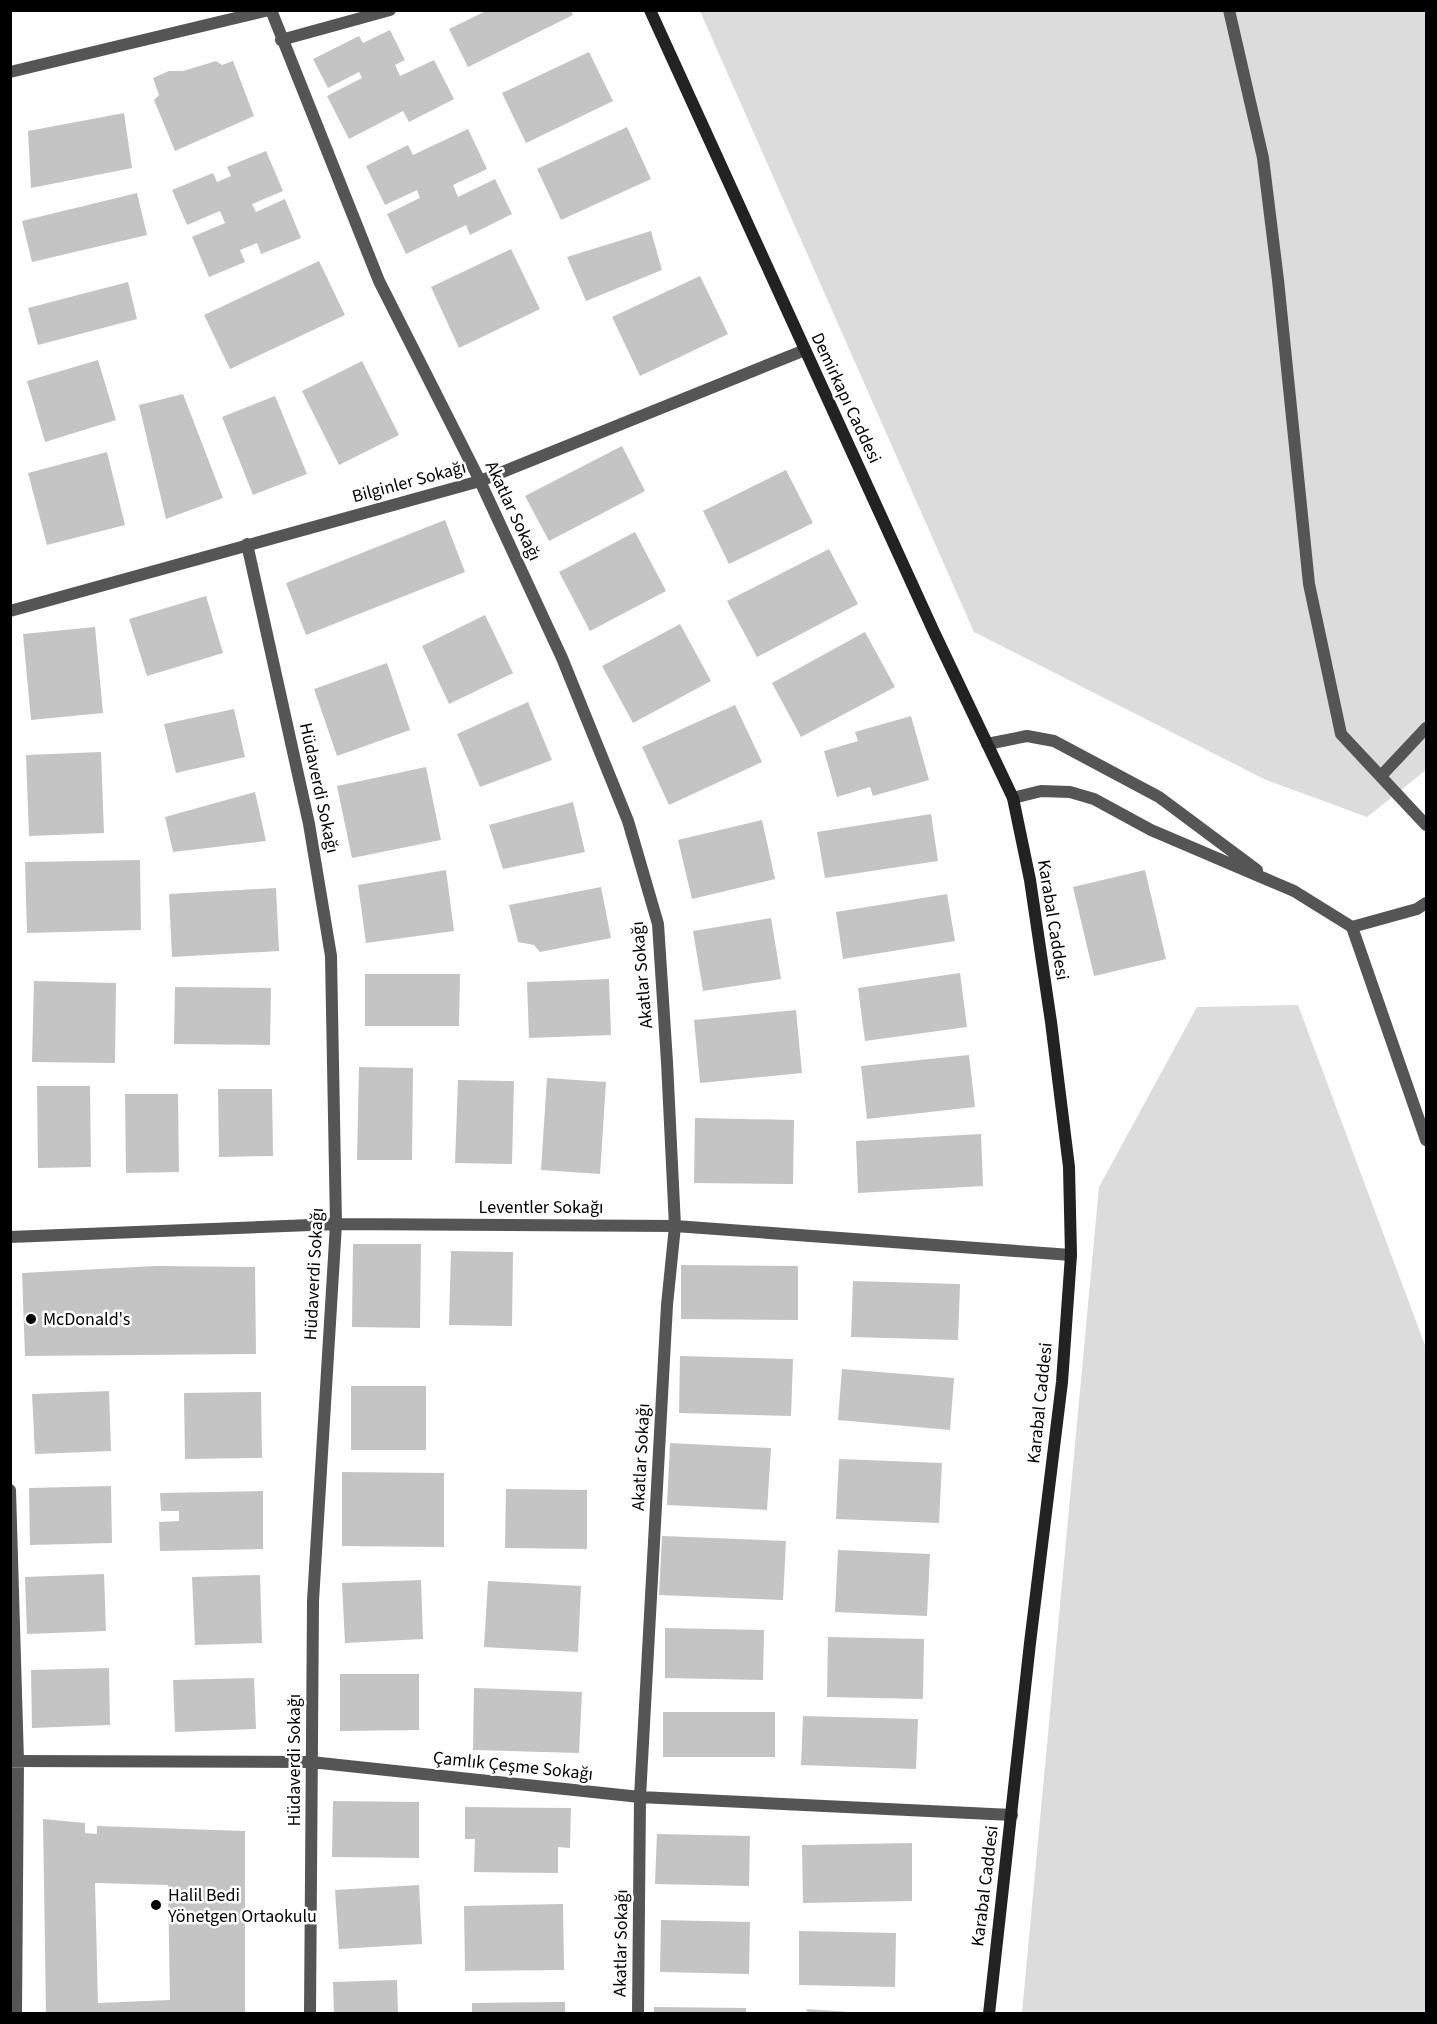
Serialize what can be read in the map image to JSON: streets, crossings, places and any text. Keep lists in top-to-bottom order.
{
  "streets": {
    "street": [
      "Demirkapı Caddesi",
      "Bilginler Sokağı",
      "Akatlar Sokağı",
      "Hüdaverdi Sokağı",
      "Karabal Caddesi",
      "Leventler Sokağı",
      "Çamlık Çeşme Sokağı"
    ]
  },
  "crossings": [
    ["Demirkapı Caddesi", "Bilginler Sokağı"],
    ["Demirkapı Caddesi", "Karabal Caddesi"],
    ["Bilginler Sokağı", "Akatlar Sokağı"],
    ["Bilginler Sokağı", "Hüdaverdi Sokağı"],
    ["Akatlar Sokağı", "Leventler Sokağı"],
    ["Akatlar Sokağı", "Çamlık Çeşme Sokağı"],
    ["Hüdaverdi Sokağı", "Leventler Sokağı"],
    ["Hüdaverdi Sokağı", "Çamlık Çeşme Sokağı"],
    ["Karabal Caddesi", "Leventler Sokağı"],
    ["Karabal Caddesi", "Çamlık Çeşme Sokağı"]
  ],
  "places": ["McDonald's", "Halil Bedi Yönetgen Ortaokulu"]
}
